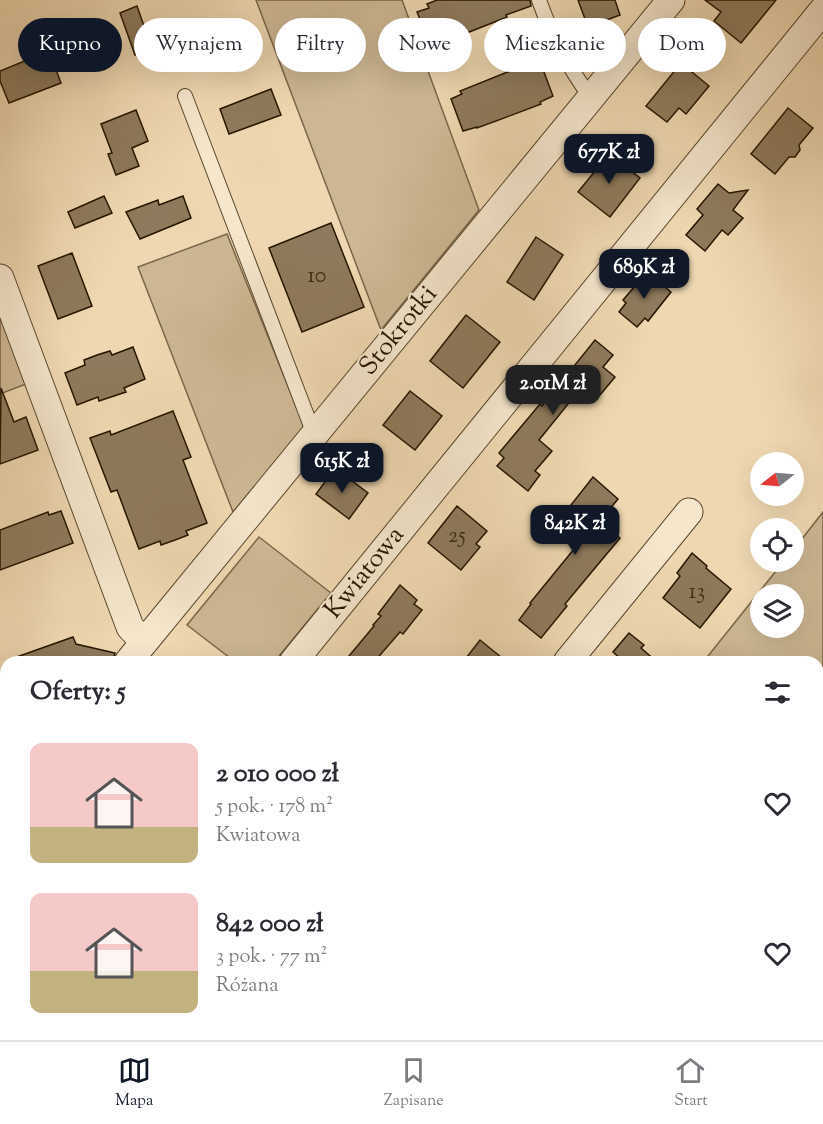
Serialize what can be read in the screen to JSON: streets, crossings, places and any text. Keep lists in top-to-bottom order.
{
  "streets": {
    "street": ["Stokrotki", "Kwiatowa"]
  },
  "house_numbers": ["10", "25", "13"],
  "north": "left",
  "page": {
    "chip": [
      "Kupno",
      "Wynajem",
      "Filtry",
      "Nowe",
      "Mieszkanie",
      "Dom"
    ],
    "price": [
      "677K zł",
      "689K zł",
      "2.01M zł",
      "615K zł",
      "842K zł"
    ],
    "heading": "Oferty: 5",
    "list": [
      {
        "name": "2 010 000 zł",
        "note": "5 pok. · 178 m² · Kwiatowa"
      },
      {
        "name": "842 000 zł",
        "note": "3 pok. · 77 m² · Różana"
      }
    ],
    "tabs": ["Mapa", "Zapisane", "Start"]
  }
}
